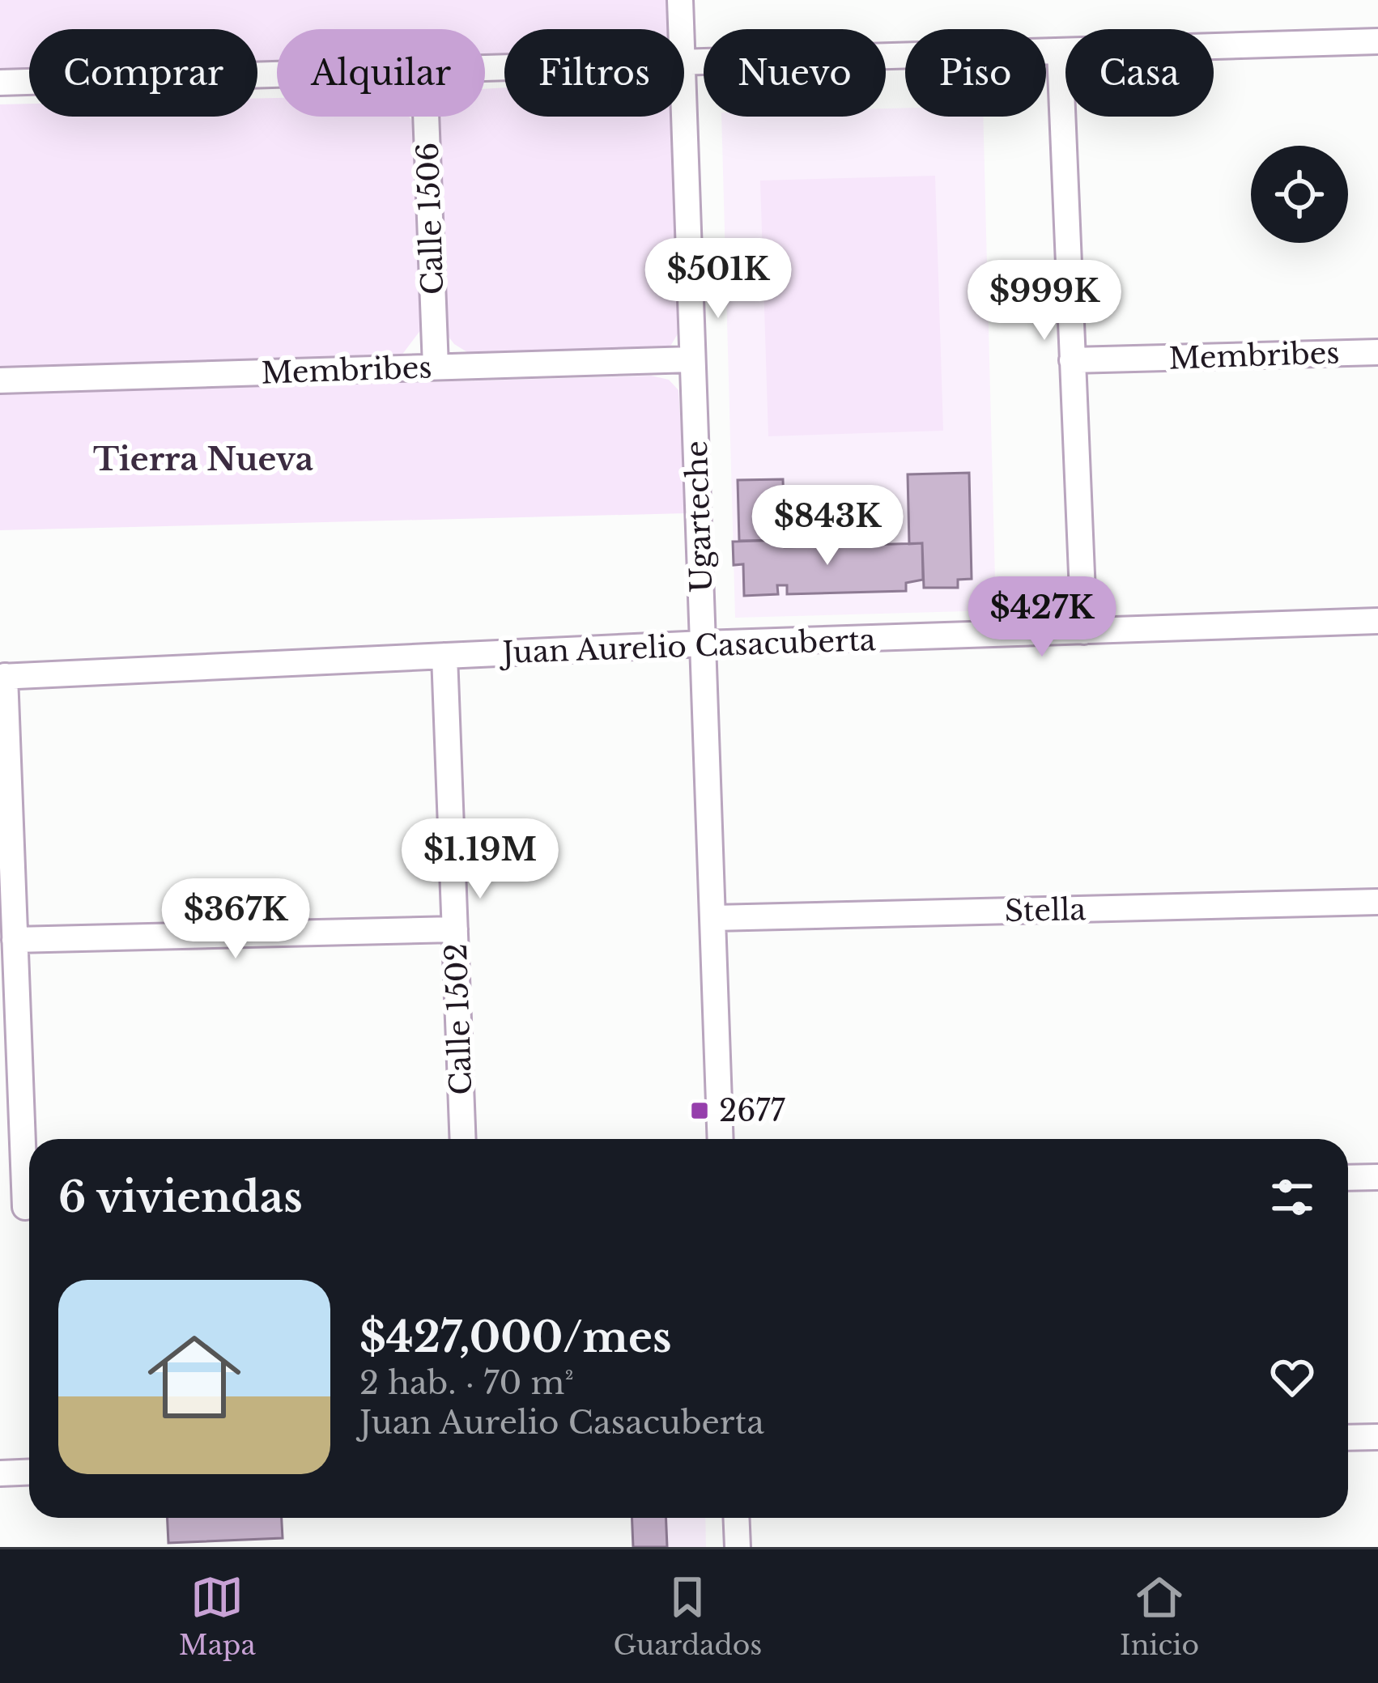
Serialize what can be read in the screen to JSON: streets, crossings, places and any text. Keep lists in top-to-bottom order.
{
  "streets": {
    "street": [
      "Calle 1506",
      "Membribes",
      "Ugarteche",
      "Juan Aurelio Casacuberta",
      "Stella",
      "Calle 1502"
    ]
  },
  "crossings": [
    ["Calle 1506", "Membribes"],
    ["Membribes", "Ugarteche"],
    ["Ugarteche", "Juan Aurelio Casacuberta"],
    ["Ugarteche", "Stella"],
    ["Juan Aurelio Casacuberta", "Calle 1502"]
  ],
  "districts": ["Tierra Nueva"],
  "places": {
    "transit": ["2677"]
  },
  "page": {
    "chip": [
      "Comprar",
      "Alquilar",
      "Filtros",
      "Nuevo",
      "Piso",
      "Casa"
    ],
    "price": [
      "$501K",
      "$999K",
      "$843K",
      "$427K",
      "$1.19M",
      "$367K"
    ],
    "heading": "6 viviendas",
    "list": [
      {
        "name": "$427,000/mes",
        "note": "2 hab. · 70 m² · Juan Aurelio Casacuberta"
      }
    ],
    "tabs": ["Mapa", "Guardados", "Inicio"]
  }
}
